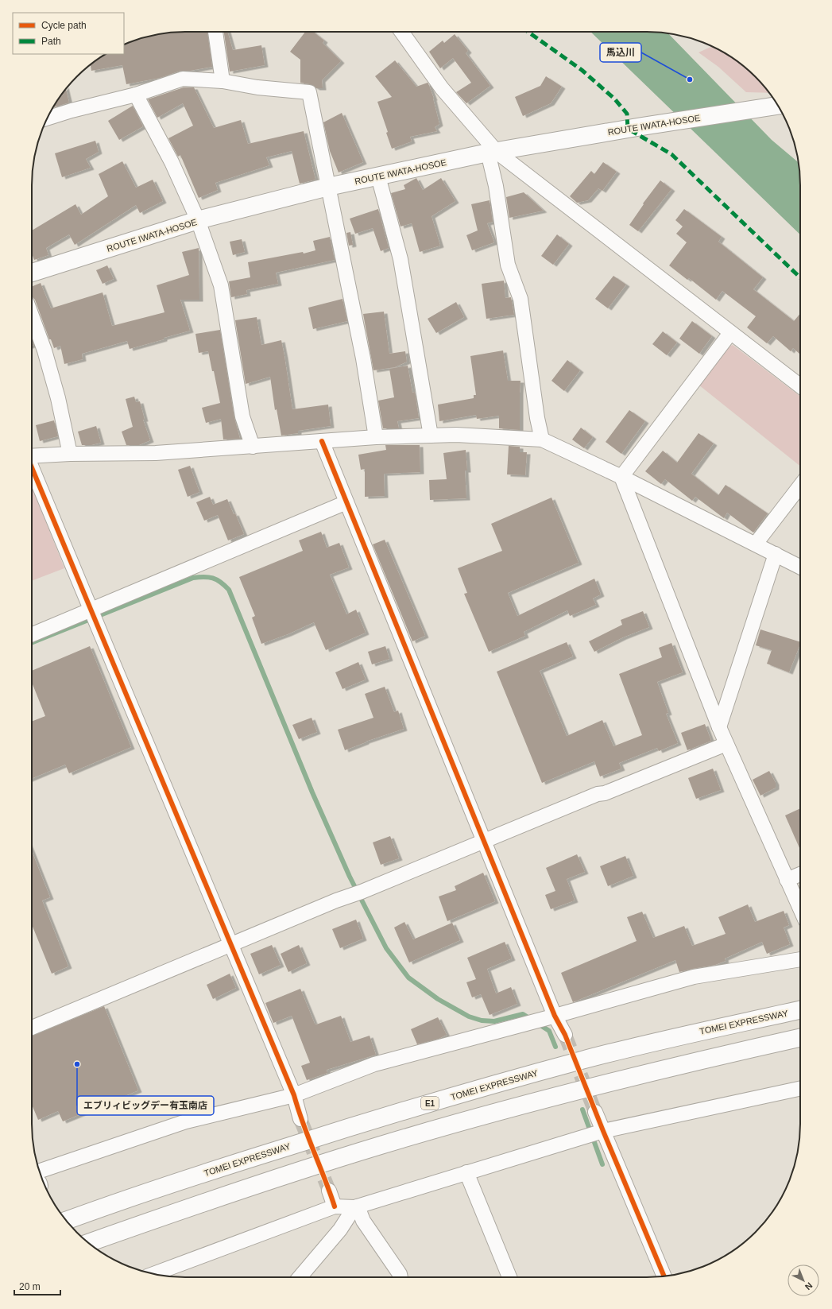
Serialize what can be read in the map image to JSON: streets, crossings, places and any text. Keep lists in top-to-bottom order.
{
  "streets": {
    "main road": ["ROUTE IWATA-HOSOE", "TOMEI EXPRESSWAY", "E1"]
  },
  "places": ["馬込川", "エブリィビッグデー有玉南店"],
  "legend": ["Cycle path", "Path"],
  "scale_bar": "20 m",
  "north": "bottom right"
}
